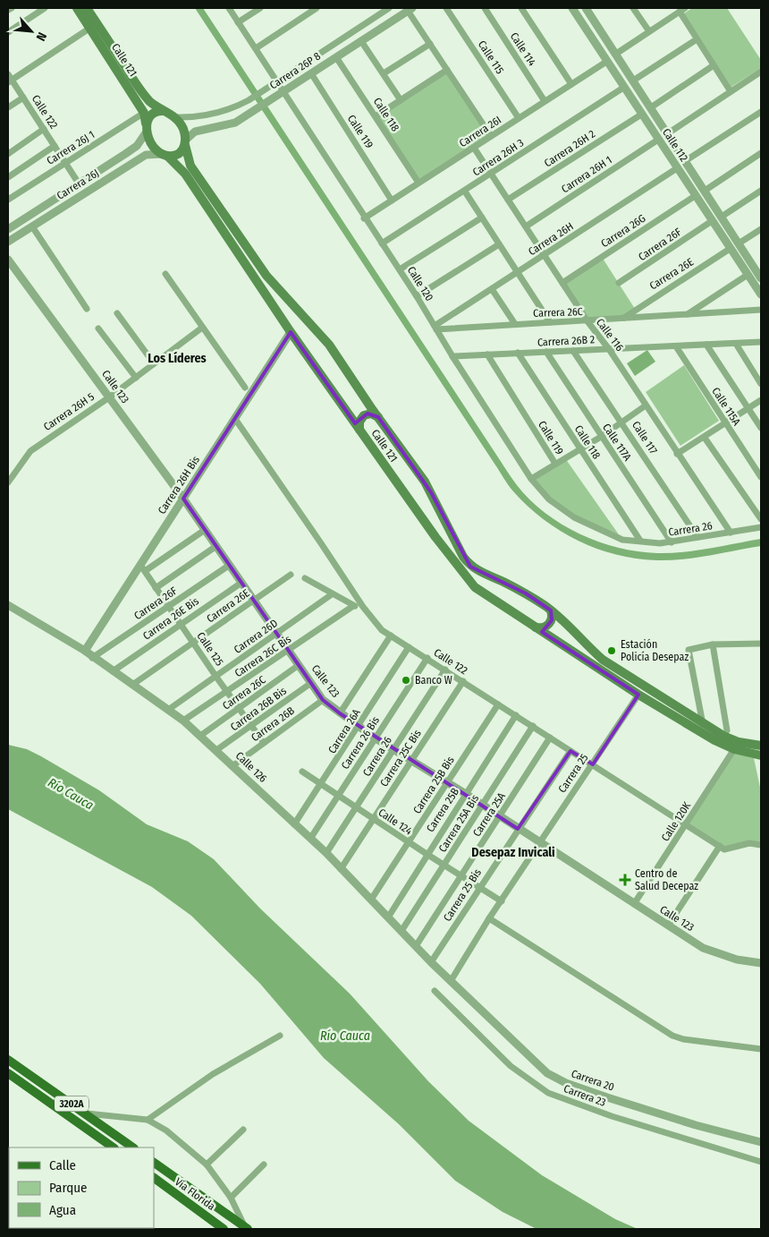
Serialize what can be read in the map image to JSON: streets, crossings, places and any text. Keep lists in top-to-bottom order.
{
  "streets": {
    "main road": ["Calle 121", "3202A", "Via Florida"],
    "street": [
      "Calle 114",
      "Calle 115",
      "Carrera 26P 8",
      "Calle 122",
      "Calle 118",
      "Calle 119",
      "Carrera 26I",
      "Calle 112",
      "Carrera 26J 1",
      "Carrera 26H 2",
      "Carrera 26H 3",
      "Carrera 26H 1",
      "Carrera 26J",
      "Carrera 26G",
      "Carrera 26H",
      "Carrera 26F",
      "Carrera 26E",
      "Calle 120",
      "Carrera 26C",
      "Calle 116",
      "Carrera 26B 2",
      "Calle 123",
      "Calle 115A",
      "Carrera 26H 5",
      "Calle 117",
      "Calle 117A",
      "Carrera 26H Bis",
      "Carrera 26",
      "Carrera 26E Bis",
      "Carrera 26D",
      "Calle 125",
      "Carrera 26C Bis",
      "Carrera 26B Bis",
      "Carrera 26B",
      "Carrera 26A",
      "Carrera 26 Bis",
      "Carrera 25C Bis",
      "Calle 126",
      "Carrera 25",
      "Carrera 25B Bis",
      "Carrera 25B",
      "Carrera 25A",
      "Calle 124",
      "Calle 120K",
      "Carrera 25A Bis",
      "Carrera 25 Bis",
      "Carrera 20",
      "Carrera 23"
    ]
  },
  "crossings": [
    ["Calle 114", "Carrera 26I"],
    ["Calle 115", "Carrera 26I"],
    ["Calle 121", "Carrera 26P 8"],
    ["Calle 121", "Carrera 26J 1"],
    ["Calle 121", "Carrera 26J"],
    ["Calle 121", "Carrera 26H Bis"],
    ["Calle 121", "Carrera 25"],
    ["Carrera 26P 8", "Calle 118"],
    ["Carrera 26P 8", "Calle 119"],
    ["Carrera 26P 8", "Carrera 26J"],
    ["Carrera 26P 8", "Calle 120"],
    ["Calle 122", "Carrera 26J 1"],
    ["Calle 122", "Carrera 26J"],
    ["Calle 122", "Carrera 26H Bis"],
    ["Calle 122", "Carrera 26"],
    ["Calle 122", "Carrera 26A"],
    ["Calle 122", "Carrera 26 Bis"],
    ["Calle 122", "Carrera 25C Bis"],
    ["Calle 122", "Carrera 25"],
    ["Calle 122", "Carrera 25B Bis"],
    ["Calle 122", "Carrera 25B"],
    ["Calle 122", "Carrera 25A"],
    ["Calle 122", "Calle 120K"],
    ["Calle 122", "Carrera 25A Bis"],
    ["Calle 122", "Carrera 25 Bis"],
    ["Calle 118", "Carrera 26I"],
    ["Calle 118", "Carrera 26B 2"],
    ["Calle 118", "Carrera 26"],
    ["Calle 119", "Carrera 26I"],
    ["Calle 119", "Carrera 26B 2"],
    ["Carrera 26I", "Calle 112"],
    ["Carrera 26I", "Calle 120"],
    ["Carrera 26I", "Calle 116"],
    ["Calle 112", "Carrera 26H 2"],
    ["Calle 112", "Carrera 26H 3"],
    ["Calle 112", "Carrera 26H 1"],
    ["Calle 112", "Carrera 26G"],
    ["Calle 112", "Carrera 26H"],
    ["Calle 112", "Carrera 26F"],
    ["Calle 112", "Carrera 26E"],
    ["Carrera 26H 2", "Calle 116"],
    ["Carrera 26H 3", "Calle 120"],
    ["Carrera 26H 3", "Calle 116"],
    ["Carrera 26H 1", "Calle 116"],
    ["Carrera 26G", "Calle 116"],
    ["Carrera 26H", "Calle 120"],
    ["Carrera 26H", "Carrera 26C"],
    ["Carrera 26H", "Calle 116"],
    ["Carrera 26F", "Calle 123"],
    ["Carrera 26F", "Calle 125"],
    ["Carrera 26F", "Calle 126"],
    ["Carrera 26E", "Carrera 26C"],
    ["Carrera 26E", "Calle 123"],
    ["Carrera 26E", "Calle 125"],
    ["Carrera 26E", "Calle 126"],
    ["Calle 120", "Carrera 26C"],
    ["Calle 120", "Carrera 26B 2"],
    ["Calle 120", "Carrera 26"],
    ["Carrera 26C", "Calle 116"],
    ["Carrera 26C", "Calle 123"],
    ["Carrera 26C", "Calle 125"],
    ["Carrera 26C", "Calle 126"],
    ["Calle 116", "Carrera 26B 2"],
    ["Calle 116", "Carrera 26"],
    ["Carrera 26B 2", "Calle 115A"],
    ["Carrera 26B 2", "Calle 117"],
    ["Carrera 26B 2", "Calle 117A"],
    ["Calle 123", "Carrera 26H 5"],
    ["Calle 123", "Carrera 26H Bis"],
    ["Calle 123", "Carrera 26"],
    ["Calle 123", "Carrera 26E Bis"],
    ["Calle 123", "Carrera 26D"],
    ["Calle 123", "Carrera 26C Bis"],
    ["Calle 123", "Carrera 26B Bis"],
    ["Calle 123", "Carrera 26B"],
    ["Calle 123", "Carrera 26A"],
    ["Calle 123", "Carrera 26 Bis"],
    ["Calle 123", "Carrera 25C Bis"],
    ["Calle 123", "Carrera 25"],
    ["Calle 123", "Carrera 25B Bis"],
    ["Calle 123", "Carrera 25B"],
    ["Calle 123", "Carrera 25A"],
    ["Calle 123", "Calle 120K"],
    ["Calle 123", "Carrera 25A Bis"],
    ["Calle 123", "Carrera 25 Bis"],
    ["Calle 117", "Carrera 26"],
    ["Calle 117A", "Carrera 26"],
    ["Carrera 26H Bis", "Calle 125"],
    ["Carrera 26H Bis", "Calle 126"],
    ["Carrera 26", "Calle 126"],
    ["Carrera 26", "Calle 124"],
    ["Carrera 26E Bis", "Calle 125"],
    ["Carrera 26E Bis", "Calle 126"],
    ["Carrera 26D", "Calle 125"],
    ["Carrera 26D", "Calle 126"],
    ["Calle 125", "Carrera 26C Bis"],
    ["Calle 125", "Carrera 26B Bis"],
    ["Calle 125", "Carrera 26B"],
    ["Carrera 26C Bis", "Calle 126"],
    ["Carrera 26B Bis", "Calle 126"],
    ["Carrera 26B", "Calle 126"],
    ["Carrera 26A", "Calle 126"],
    ["Carrera 26A", "Calle 124"],
    ["Carrera 26 Bis", "Calle 126"],
    ["Carrera 26 Bis", "Calle 124"],
    ["Carrera 25C Bis", "Calle 126"],
    ["Carrera 25C Bis", "Calle 124"],
    ["Calle 126", "Carrera 25"],
    ["Calle 126", "Carrera 25B Bis"],
    ["Calle 126", "Carrera 25B"],
    ["Calle 126", "Carrera 25A"],
    ["Calle 126", "Carrera 25A Bis"],
    ["Calle 126", "Carrera 25 Bis"],
    ["Calle 126", "Carrera 20"],
    ["Carrera 25", "Calle 124"],
    ["Carrera 25", "Carrera 20"],
    ["Carrera 25B Bis", "Calle 124"],
    ["Carrera 25B", "Calle 124"],
    ["Carrera 25A", "Calle 124"],
    ["Calle 124", "Carrera 25A Bis"],
    ["Calle 124", "Carrera 25 Bis"]
  ],
  "districts": ["Los Líderes", "Desepaz Invicali"],
  "water": ["Río Cauca"],
  "places": {
    "other": ["Estación Policía Desepaz", "Banco W"],
    "health": ["Centro de Salud Decepaz"]
  },
  "legend": ["Calle", "Parque", "Agua"],
  "north": "bottom right"
}
